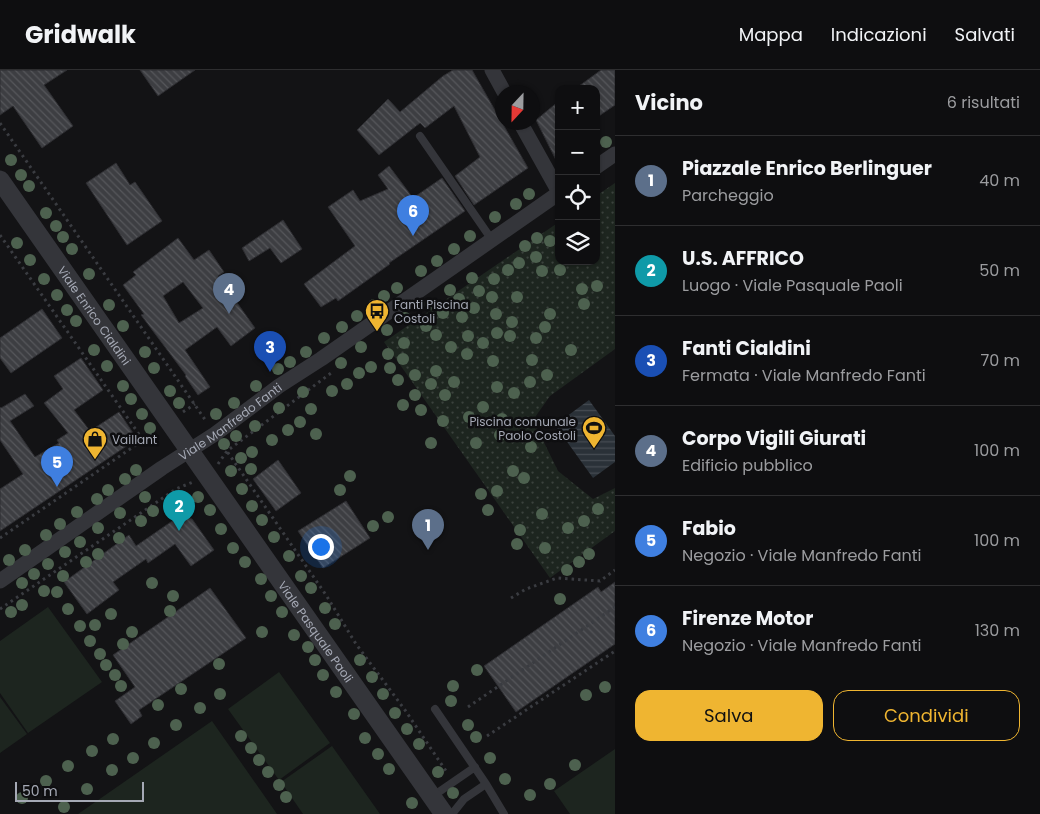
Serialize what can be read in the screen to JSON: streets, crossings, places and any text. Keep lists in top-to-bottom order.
{
  "streets": {
    "street": ["Viale Enrico Cialdini", "Viale Manfredo Fanti", "Viale Pasquale Paoli"]
  },
  "crossings": [
    ["Viale Enrico Cialdini", "Viale Manfredo Fanti"],
    ["Viale Enrico Cialdini", "Viale Pasquale Paoli"],
    ["Viale Manfredo Fanti", "Viale Pasquale Paoli"]
  ],
  "places": {
    "bus stop": ["Fanti Piscina Costoli"],
    "sports": ["Piscina comunale Paolo Costoli"],
    "shop": ["Vaillant"]
  },
  "scale_bar": "50 m",
  "north": "bottom",
  "page": {
    "header": "Gridwalk",
    "nav": ["Mappa", "Indicazioni", "Salvati"],
    "heading": ["Vicino", "6 risultati"],
    "map_buttons": ["+", "−"],
    "list": [
      {
        "mark": "1",
        "name": "Piazzale Enrico Berlinguer",
        "note": "Parcheggio",
        "value": "40 m"
      },
      {
        "mark": "2",
        "name": "U.S. AFFRICO",
        "note": "Luogo · Viale Pasquale Paoli",
        "value": "50 m"
      },
      {
        "mark": "3",
        "name": "Fanti Cialdini",
        "note": "Fermata · Viale Manfredo Fanti",
        "value": "70 m"
      },
      {
        "mark": "4",
        "name": "Corpo Vigili Giurati",
        "note": "Edificio pubblico",
        "value": "100 m"
      },
      {
        "mark": "5",
        "name": "Fabio",
        "note": "Negozio · Viale Manfredo Fanti",
        "value": "100 m"
      },
      {
        "mark": "6",
        "name": "Firenze Motor",
        "note": "Negozio · Viale Manfredo Fanti",
        "value": "130 m"
      }
    ],
    "pins": [
      "6",
      "4",
      "3",
      "5",
      "2",
      "1"
    ],
    "buttons": ["Salva", "Condividi"],
    "scale": "50 m"
  }
}
